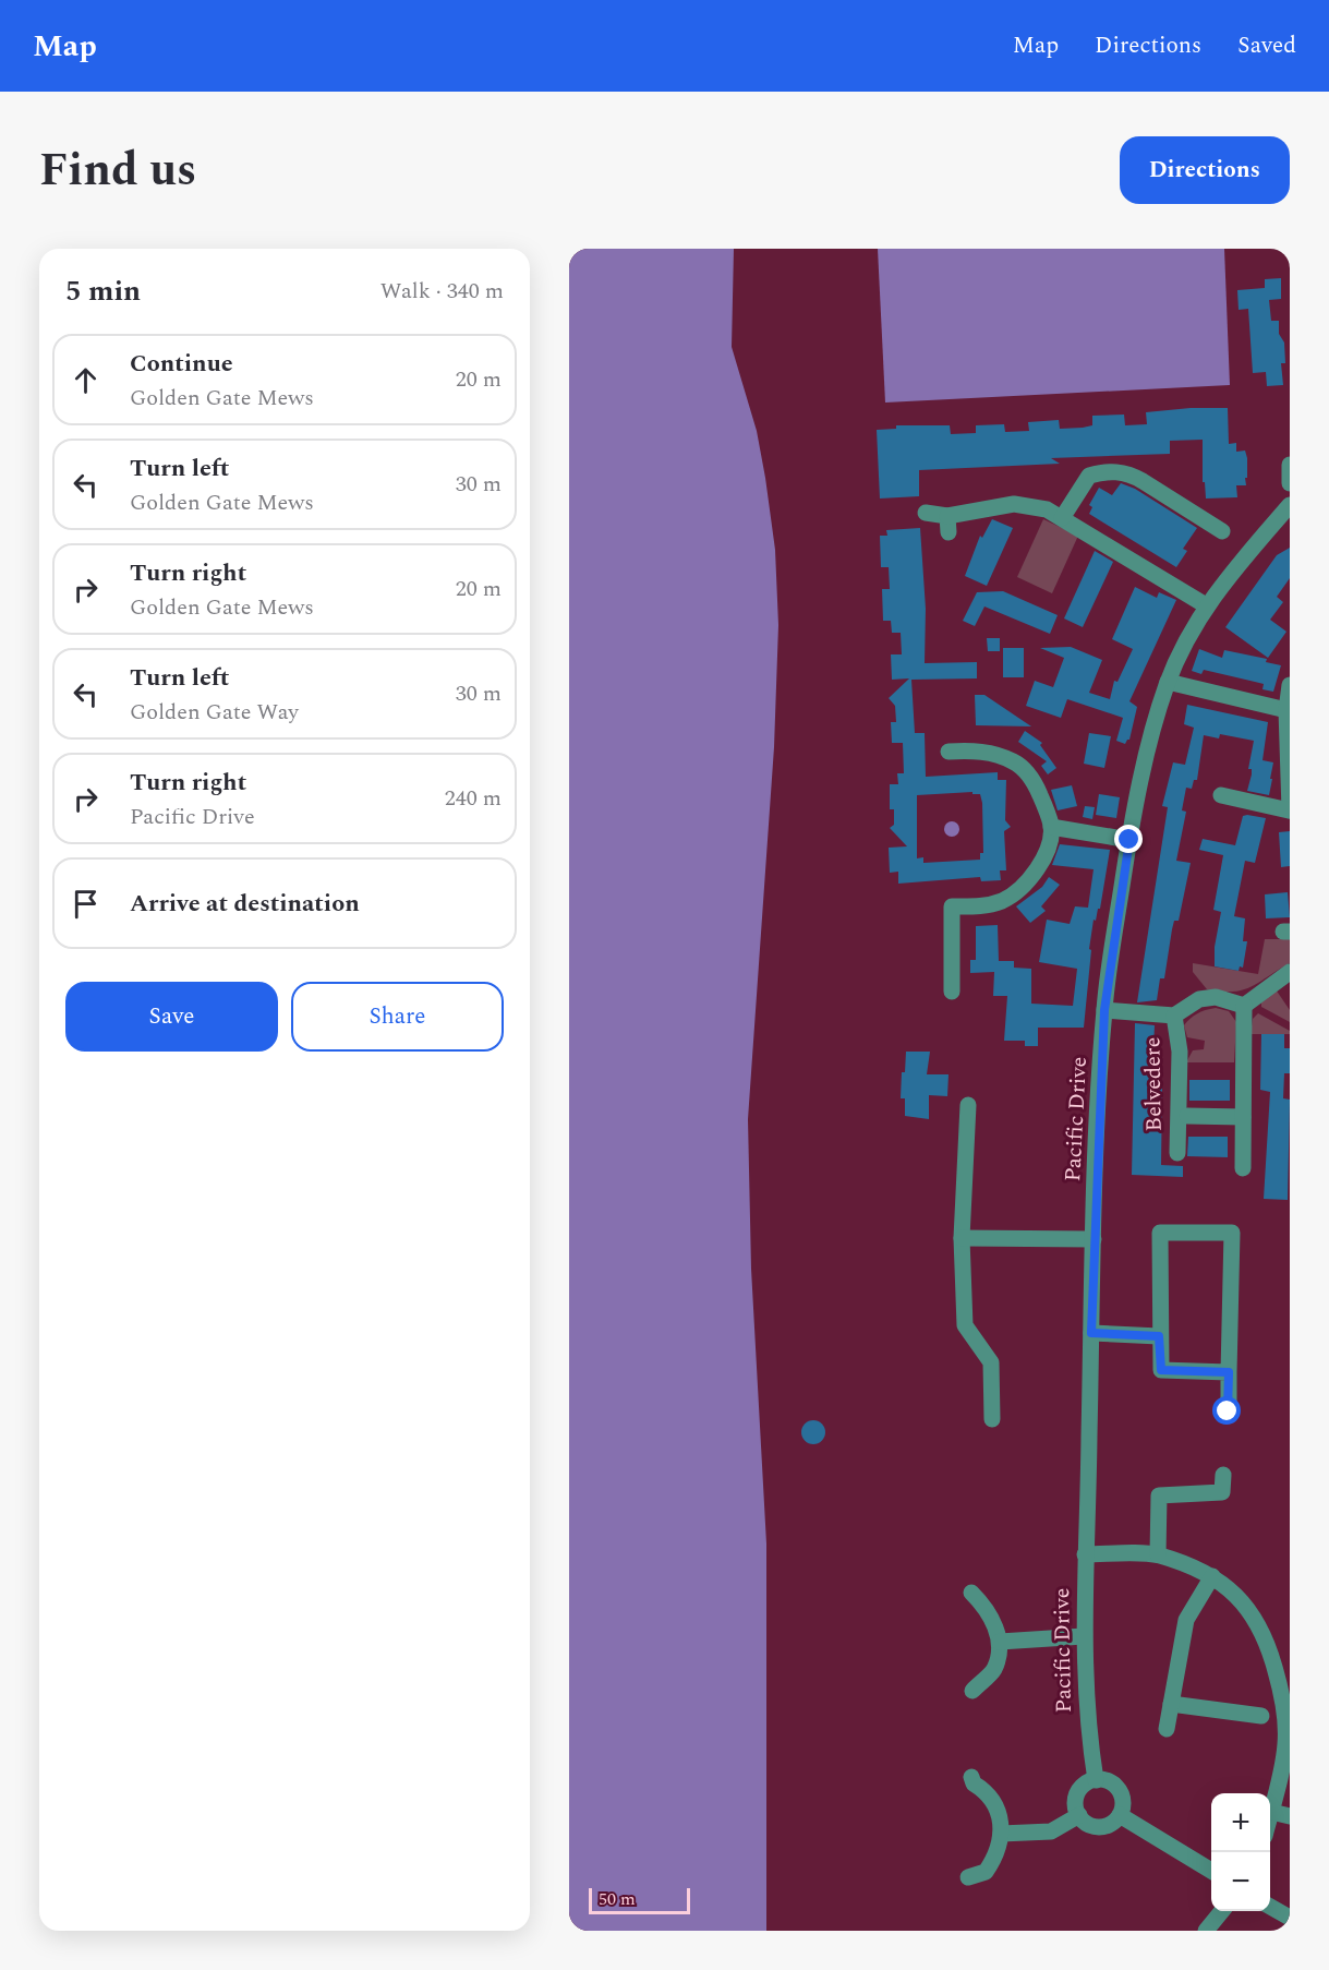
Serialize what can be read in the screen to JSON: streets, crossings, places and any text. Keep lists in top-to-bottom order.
{
  "streets": {
    "street": ["Belvedere", "Pacific Drive"]
  },
  "scale_bar": "50 m",
  "page": {
    "header": "Map",
    "nav": ["Map", "Directions", "Saved"],
    "title": "Find us",
    "buttons": [
      "Directions",
      ["Save", "Share"]
    ],
    "heading": ["5 min", "Walk · 340 m"],
    "list": [
      ["Continue", "Golden Gate Mews", "20 m"],
      ["Turn left", "Golden Gate Mews", "30 m"],
      ["Turn right", "Golden Gate Mews", "20 m"],
      ["Turn left", "Golden Gate Way", "30 m"],
      ["Turn right", "Pacific Drive", "240 m"],
      "Arrive at destination"
    ],
    "map_buttons": ["+", "−"],
    "scale": "50 m"
  }
}
